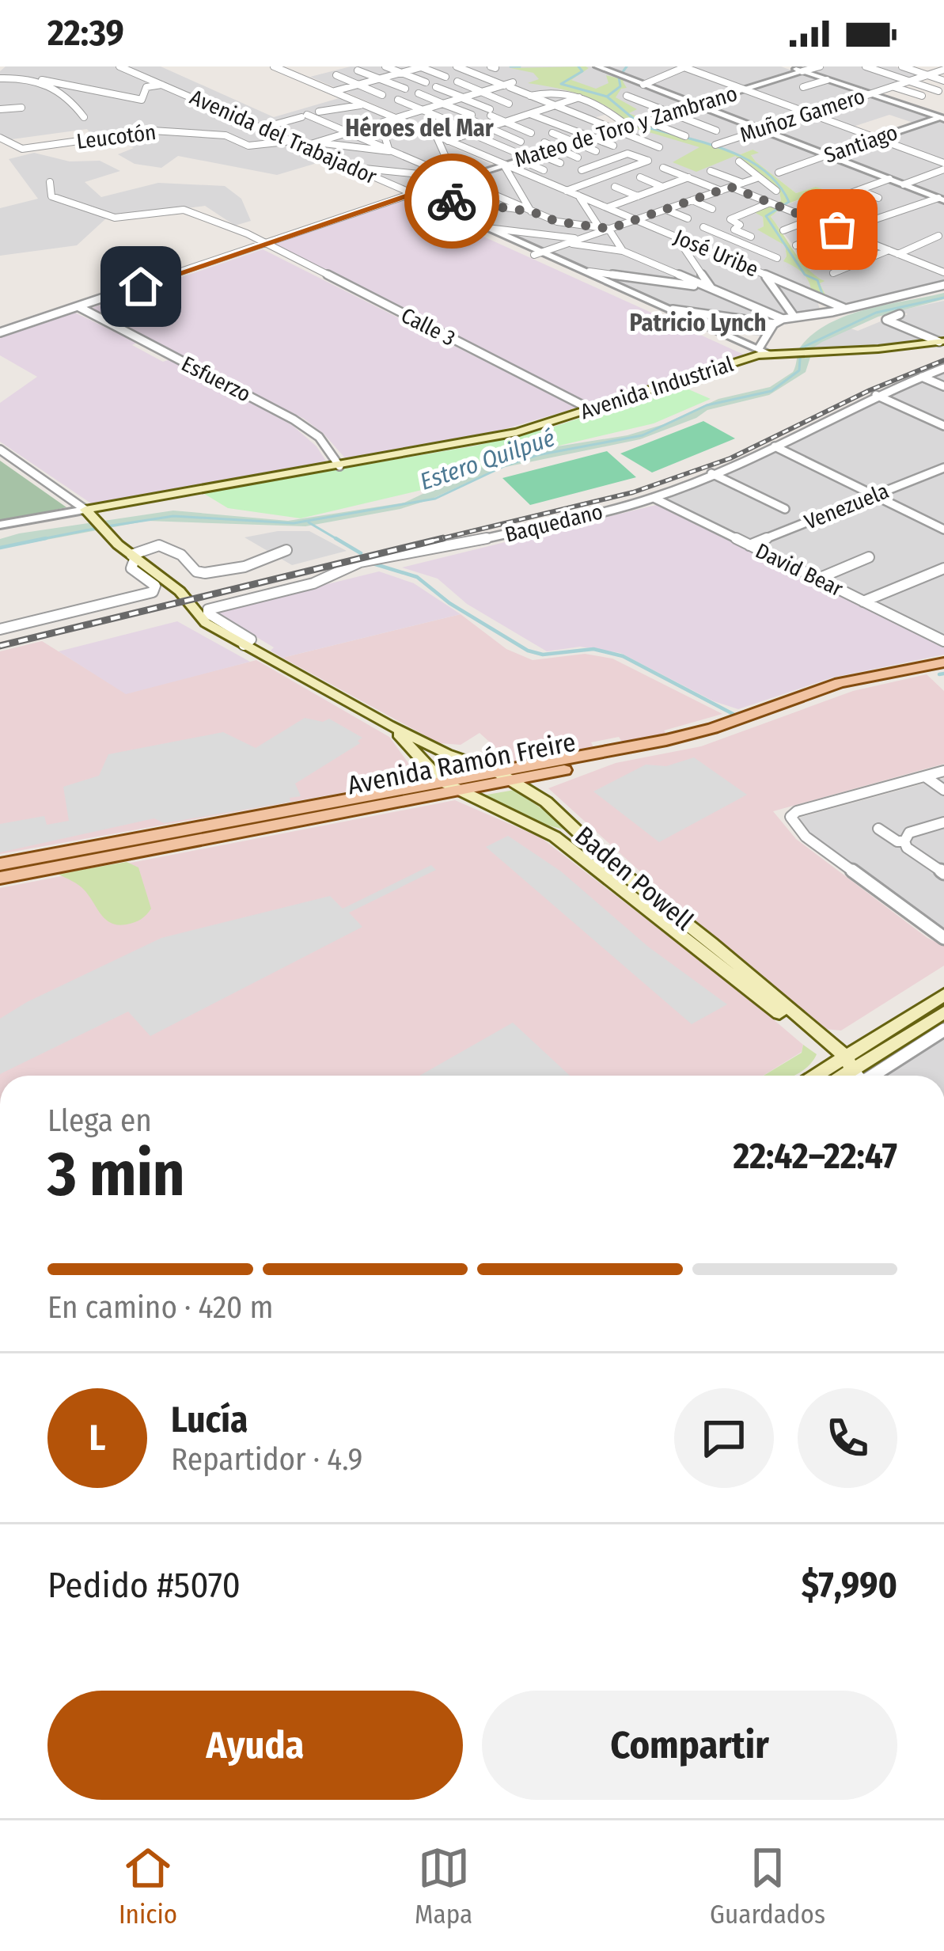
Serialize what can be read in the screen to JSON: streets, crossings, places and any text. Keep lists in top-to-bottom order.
{
  "streets": {
    "main road": ["Avenida Industrial", "Avenida Ramón Freire", "Baden Powell"],
    "street": [
      "Muñoz Gamero",
      "Mateo de Toro y Zambrano",
      "Leucotón",
      "Avenida del Trabajador",
      "Santiago",
      "José Uribe",
      "Calle 3",
      "Esfuerzo",
      "Venezuela",
      "Baquedano",
      "David Bear"
    ]
  },
  "crossings": [
    ["Mateo de Toro y Zambrano", "Avenida del Trabajador"],
    ["Mateo de Toro y Zambrano", "José Uribe"],
    ["Mateo de Toro y Zambrano", "Calle 3"],
    ["Mateo de Toro y Zambrano", "Esfuerzo"],
    ["Leucotón", "Avenida del Trabajador"],
    ["Avenida del Trabajador", "Avenida Industrial"],
    ["José Uribe", "Avenida Industrial"],
    ["Calle 3", "Avenida Industrial"],
    ["Esfuerzo", "Avenida Industrial"],
    ["Avenida Industrial", "Baden Powell"],
    ["Venezuela", "David Bear"],
    ["Baquedano", "David Bear"],
    ["Baquedano", "Baden Powell"],
    ["Avenida Ramón Freire", "Baden Powell"]
  ],
  "districts": ["Héroes del Mar", "Patricio Lynch"],
  "water": ["Estero Quilpué"],
  "page": {
    "status": "22:39",
    "heading": ["3 min", "Llega en", "22:42–22:47"],
    "panel": [
      "Lucía",
      "Repartidor · 4.9",
      "Pedido #5070",
      "$7,990"
    ],
    "bar": "En camino · 420 m",
    "round": "L",
    "buttons": ["Ayuda", "Compartir"],
    "tabs": ["Inicio", "Mapa", "Guardados"]
  }
}
